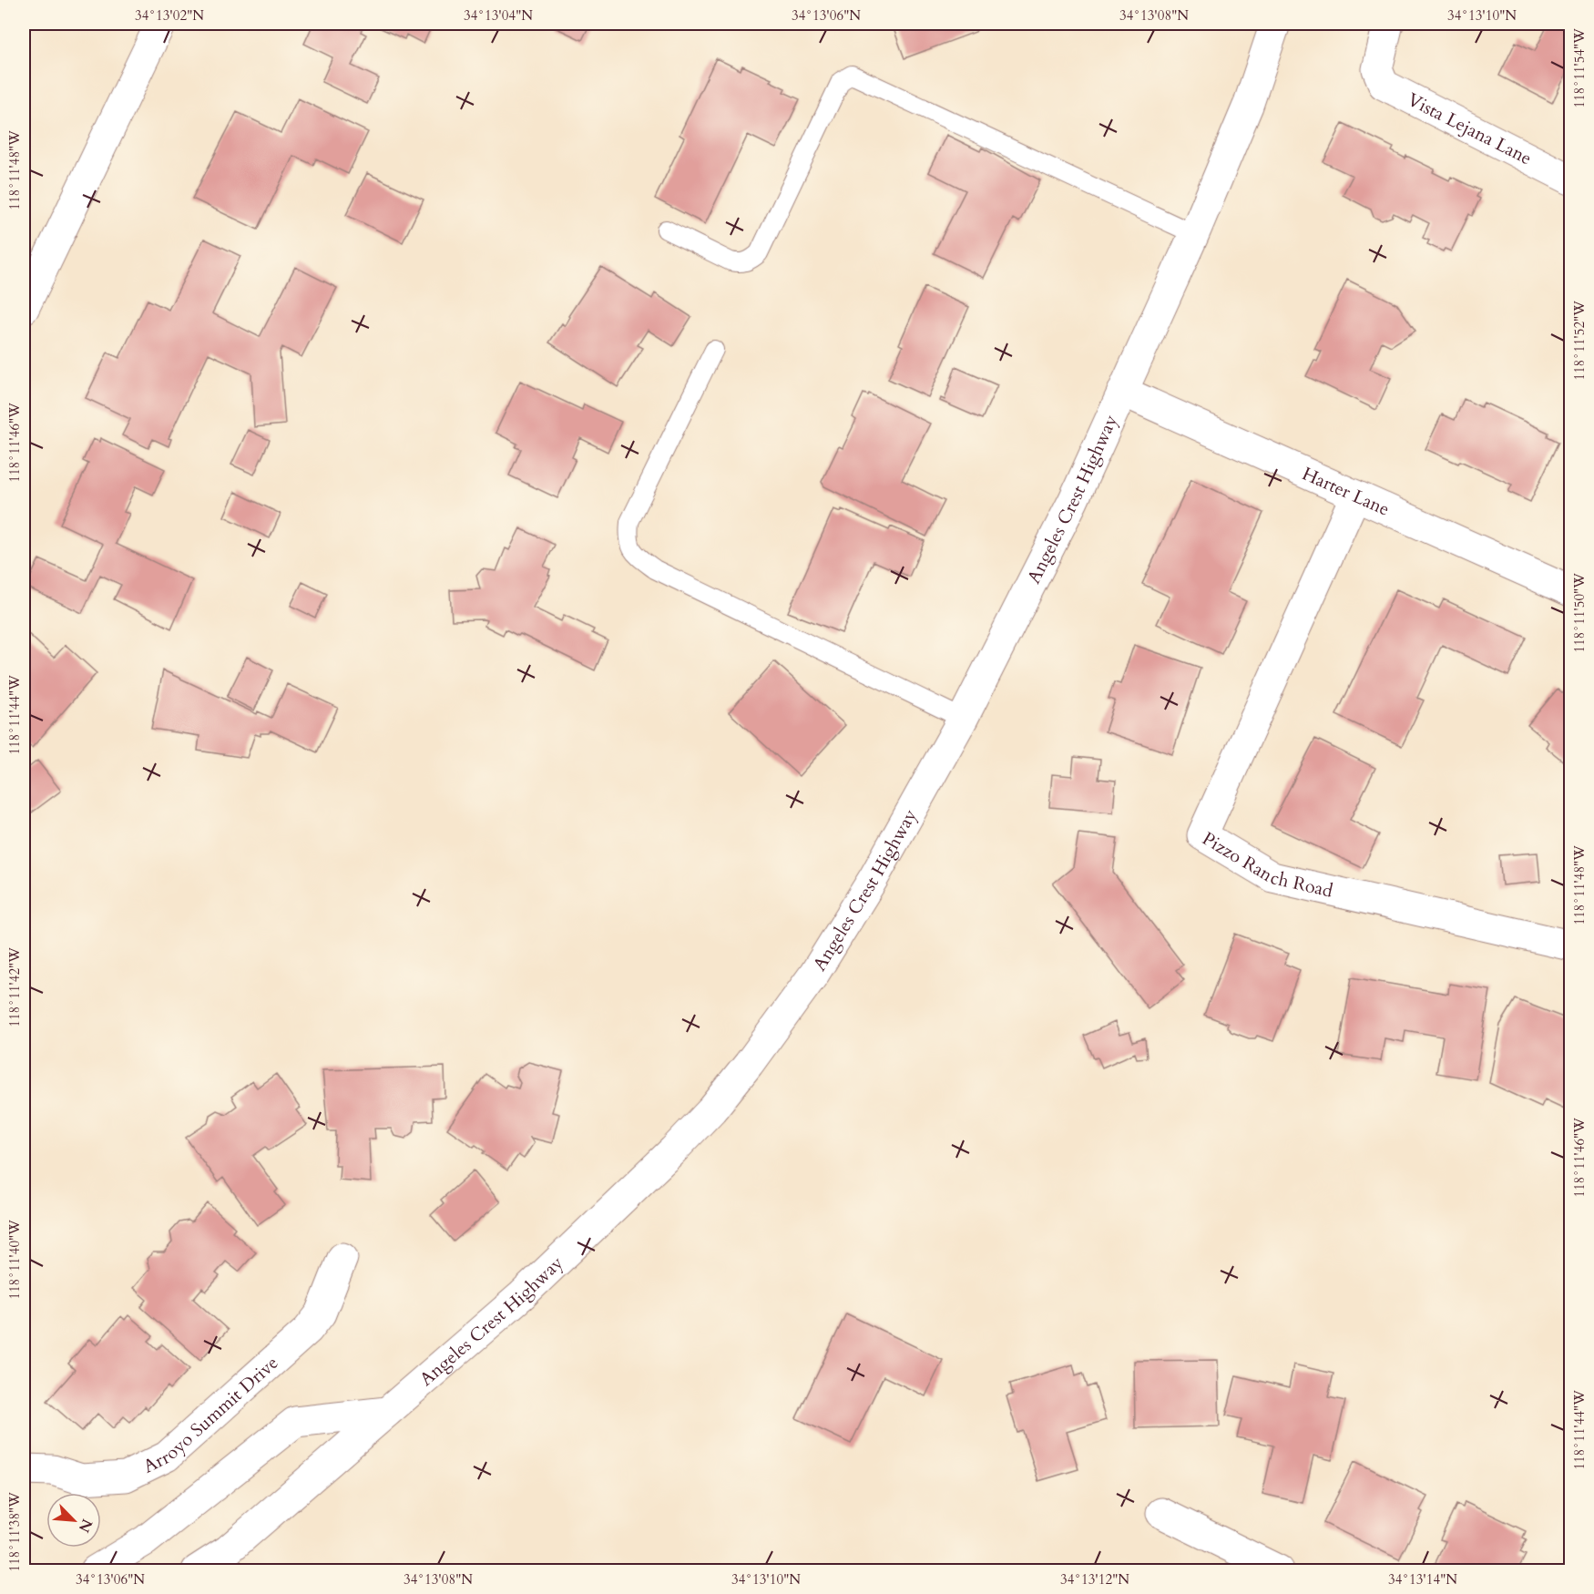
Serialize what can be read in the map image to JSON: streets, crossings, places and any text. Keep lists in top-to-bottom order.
{
  "streets": {
    "street": [
      "Vista Lejana Lane",
      "Harter Lane",
      "Angeles Crest Highway",
      "Pizzo Ranch Road",
      "Arroyo Summit Drive"
    ]
  },
  "crossings": [
    ["Harter Lane", "Angeles Crest Highway"],
    ["Harter Lane", "Pizzo Ranch Road"]
  ],
  "north": "bottom right",
  "coordinates": [
    "34°13'02\"N",
    "34°13'04\"N",
    "34°13'06\"N",
    "34°13'08\"N",
    "34°13'10\"N",
    "118°11'54\"W",
    "118°11'48\"W",
    "118°11'52\"W",
    "118°11'46\"W",
    "118°11'50\"W",
    "118°11'44\"W",
    "118°11'42\"W",
    "118°11'40\"W",
    "118°11'38\"W",
    "34°13'12\"N",
    "34°13'14\"N"
  ]
}
